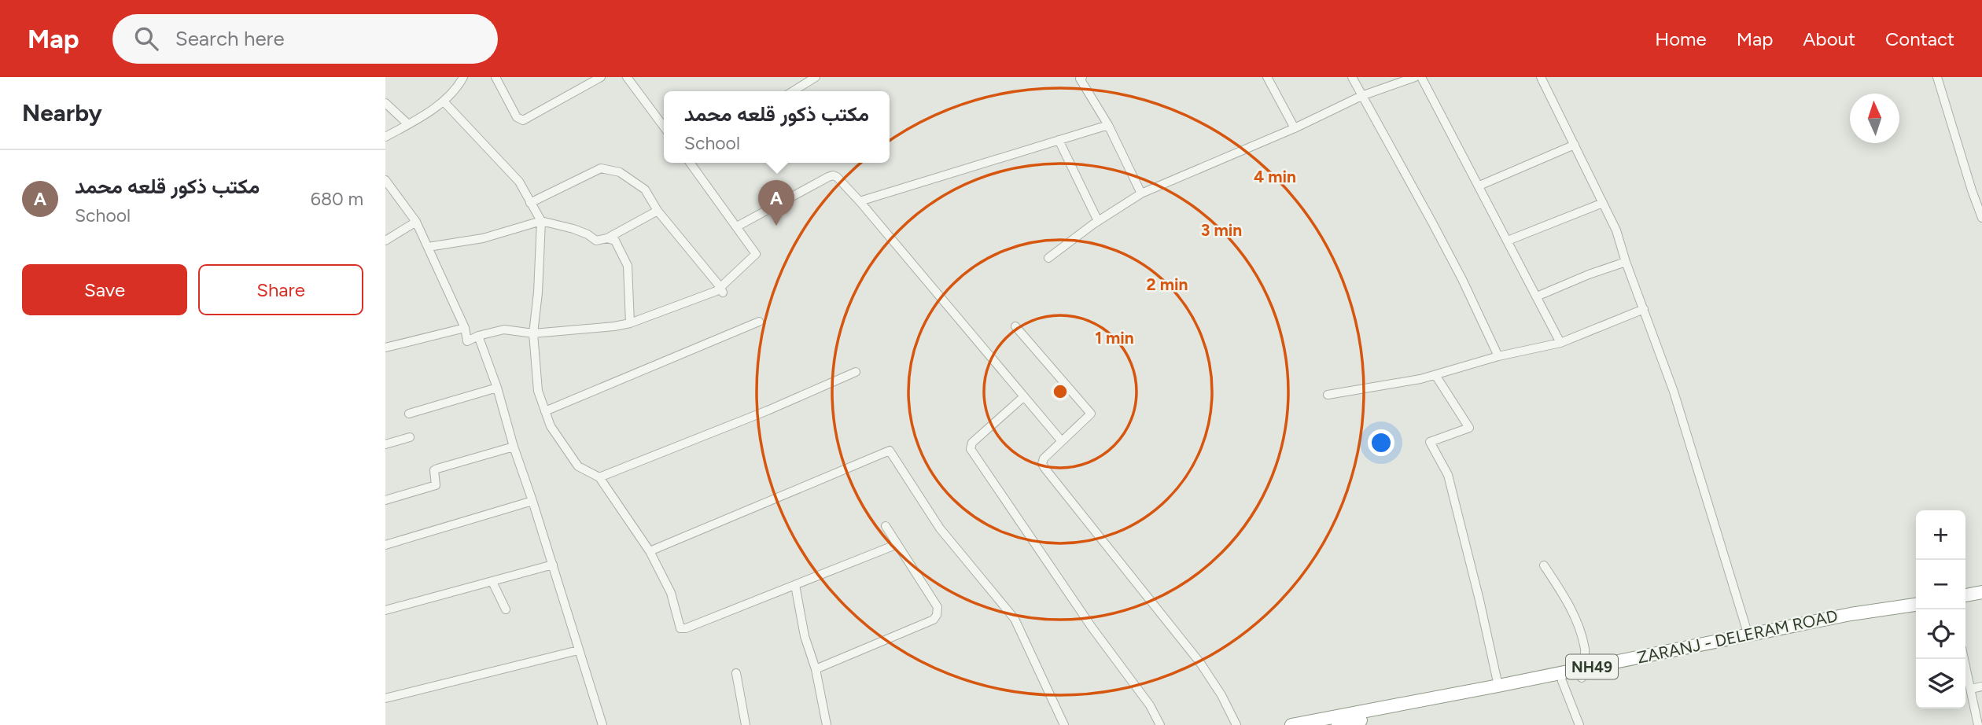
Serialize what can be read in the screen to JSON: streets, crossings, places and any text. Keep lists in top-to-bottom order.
{
  "streets": {
    "highway": ["ZARANJ - DELERAM ROAD", "NH49"]
  },
  "north": "top",
  "page": {
    "header": "Map",
    "search": "Search here",
    "nav": [
      "Home",
      "Map",
      "About",
      "Contact"
    ],
    "heading": "Nearby",
    "popup": ["مکتب ذکور قلعه محمد", "School"],
    "list": [
      {
        "mark": "A",
        "name": "مکتب ذکور قلعه محمد",
        "note": "School",
        "value": "680 m"
      }
    ],
    "pins": "A",
    "buttons": ["Save", "Share"],
    "map_buttons": ["+", "−"]
  },
  "rings": [
    "4 min",
    "3 min",
    "2 min",
    "1 min"
  ]
}
